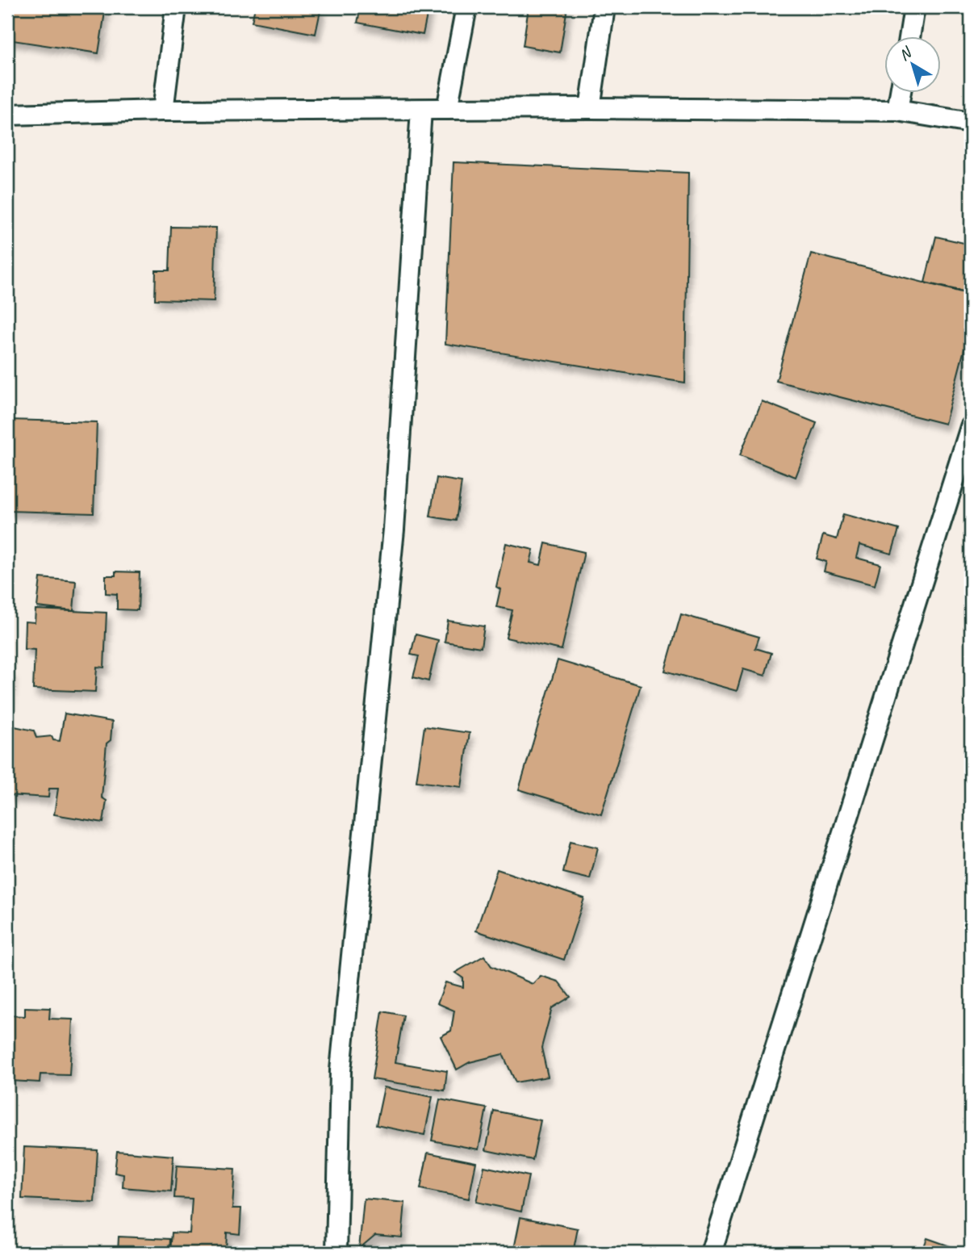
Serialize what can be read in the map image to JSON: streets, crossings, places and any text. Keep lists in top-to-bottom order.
{
  "north": "top left"
}
